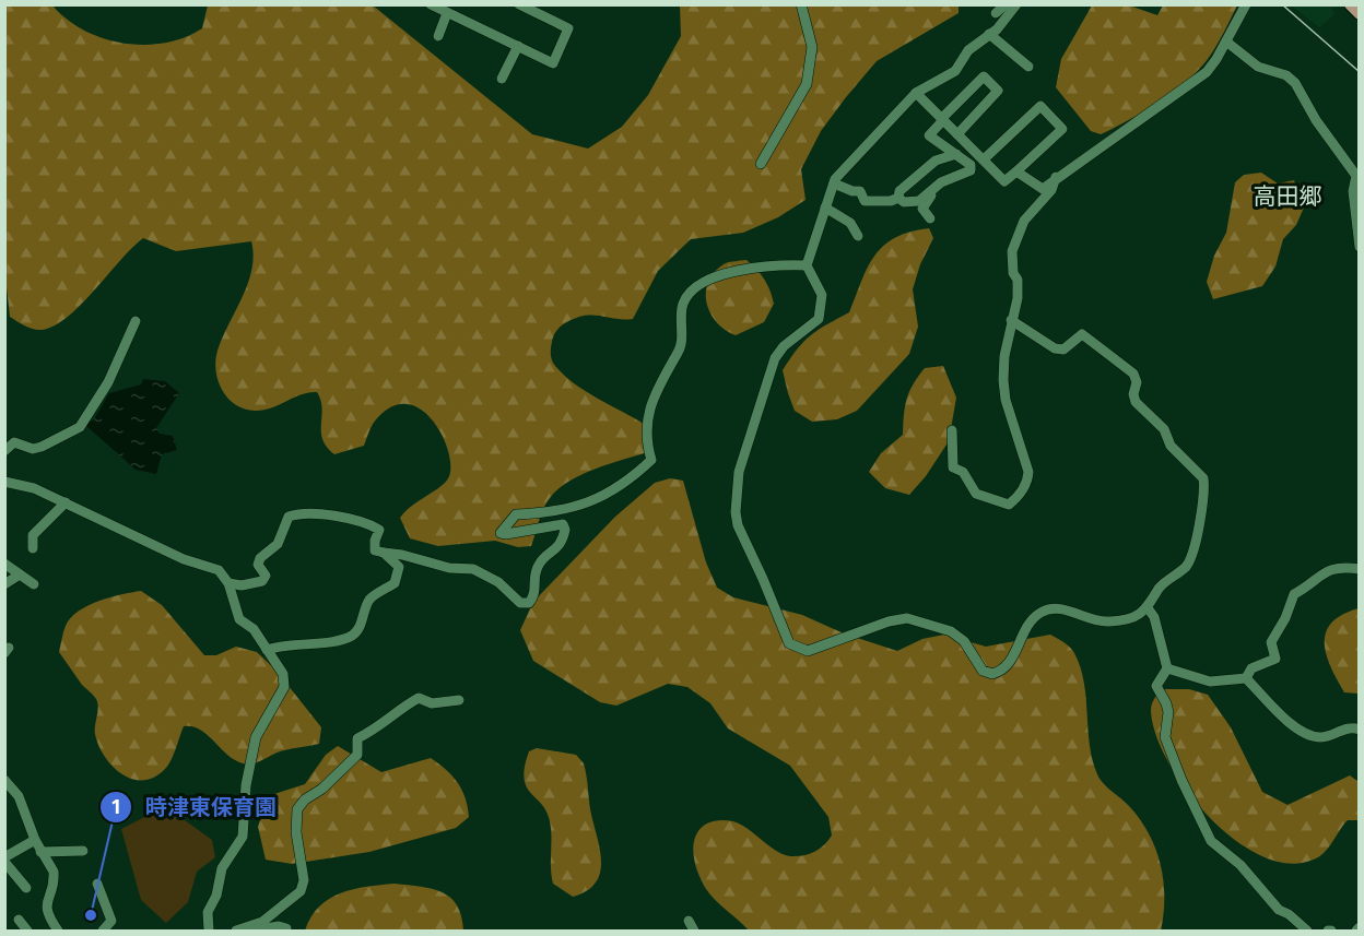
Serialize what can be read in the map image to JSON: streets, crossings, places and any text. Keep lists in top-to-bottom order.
{
  "districts": ["高田郷"],
  "places": ["時津東保育園"]
}
